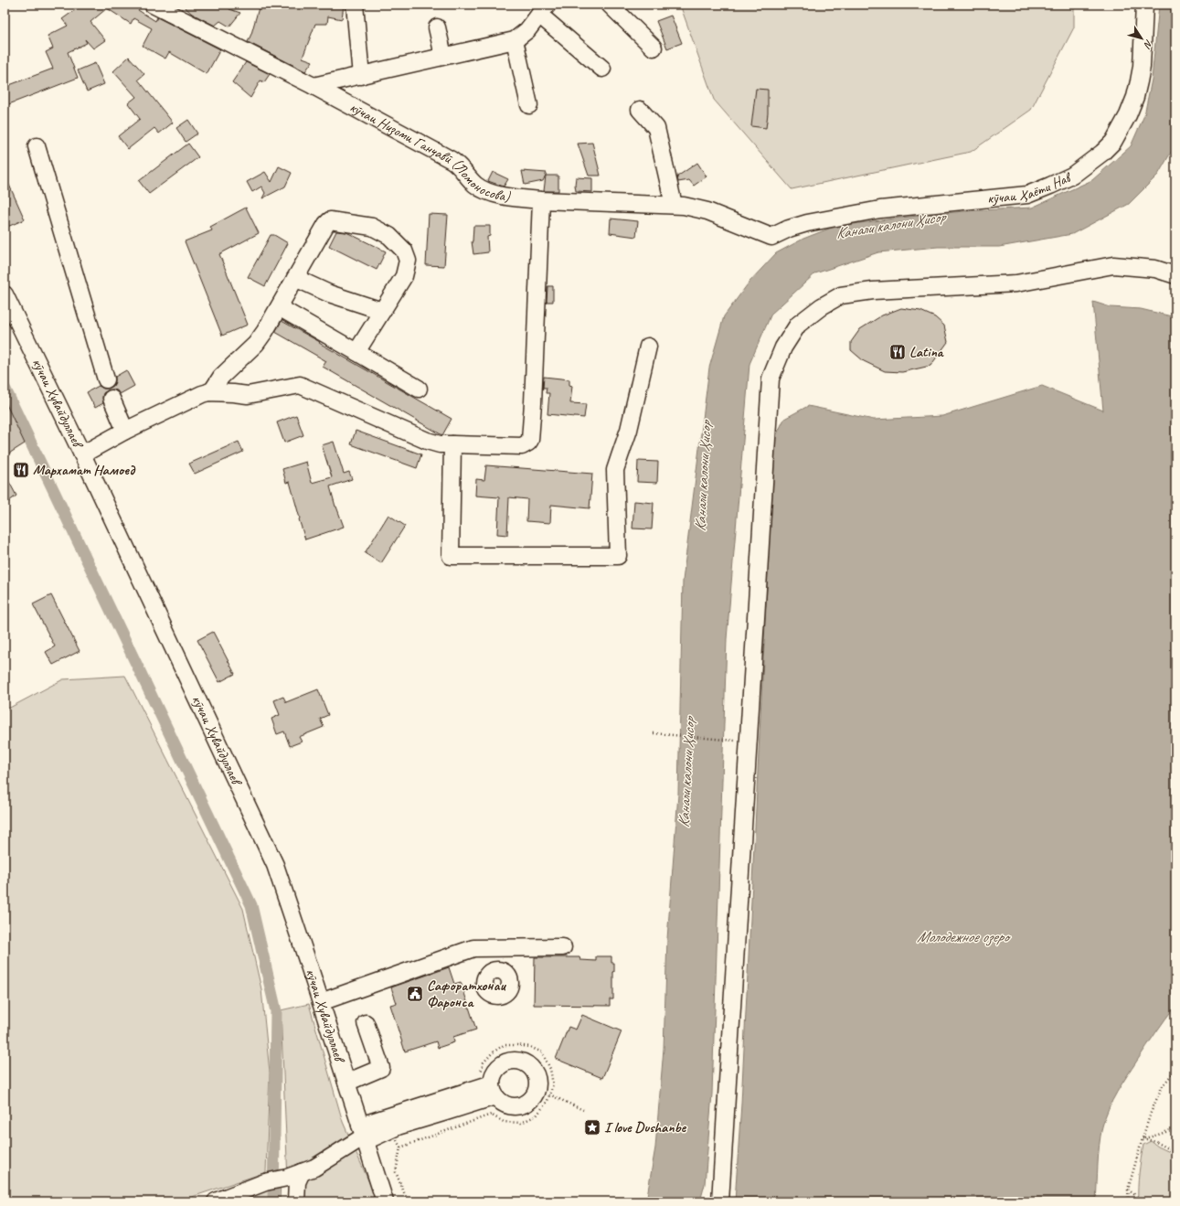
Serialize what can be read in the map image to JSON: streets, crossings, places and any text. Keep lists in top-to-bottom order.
{
  "streets": {
    "street": ["кӯчаи Низоми Ганҷавӣ (Ломоносова)", "кӯчаи Ҳаёти Нав", "кӯчаи Хувайдуллаев"]
  },
  "crossings": [
    ["кӯчаи Низоми Ганҷавӣ (Ломоносова)", "кӯчаи Ҳаёти Нав"]
  ],
  "water": ["Канали калони Ҳисор", "Молодежное озеро"],
  "places": {
    "restaurant": ["Latina", "Мархамат Намоед"],
    "public building": ["Сафоратхонаи Фаронса"],
    "place": ["I love Dushanbe"]
  },
  "north": "bottom right"
}
